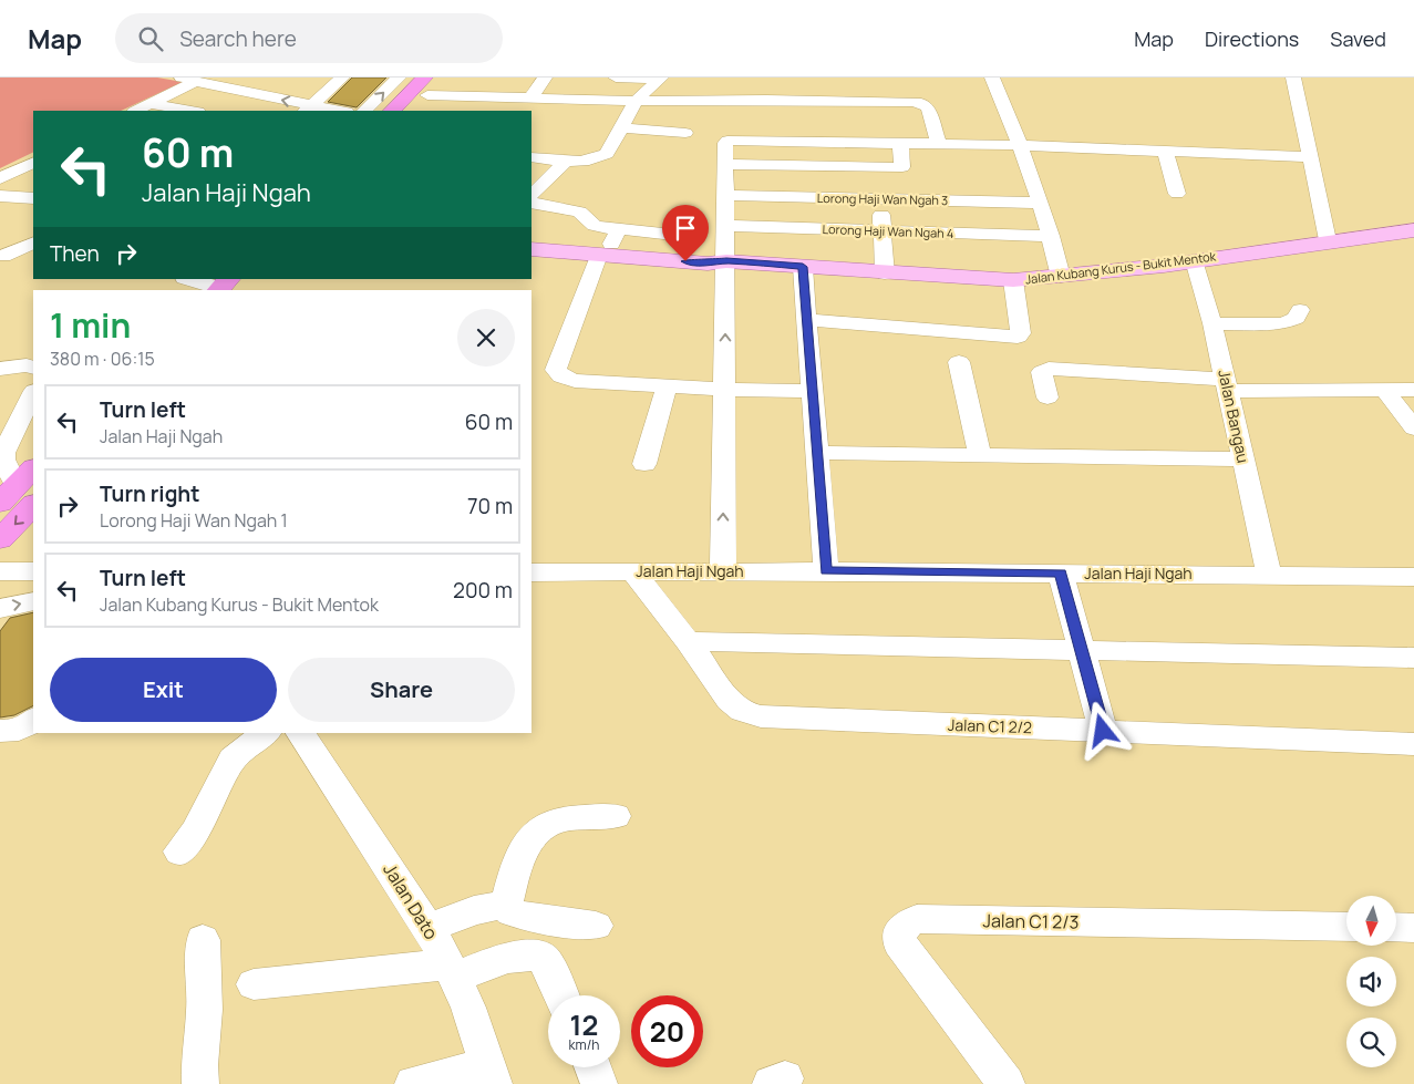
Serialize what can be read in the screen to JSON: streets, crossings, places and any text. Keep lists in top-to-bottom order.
{
  "streets": {
    "main road": ["Jalan Kubang Kurus - Bukit Mentok"],
    "street": [
      "Lorong Haji Wan Ngah 3",
      "Lorong Haji Wan Ngah 4",
      "Jalan Bangau",
      "Jalan Haji Ngah",
      "Jalan C1 2/2",
      "Jalan Dato",
      "Jalan C1 2/3"
    ]
  },
  "crossings": [
    ["Jalan Kubang Kurus - Bukit Mentok", "Jalan Bangau"],
    ["Jalan Bangau", "Jalan Haji Ngah"],
    ["Jalan Haji Ngah", "Jalan C1 2/2"]
  ],
  "north": "bottom",
  "page": {
    "header": "Map",
    "search": "Search here",
    "nav": ["Map", "Directions", "Saved"],
    "turn": ["60 m", "Jalan Haji Ngah"],
    "then": "Then",
    "heading": ["1 min", "380 m · 06:15"],
    "list": [
      {
        "name": "Turn left",
        "note": "Jalan Haji Ngah",
        "value": "60 m"
      },
      {
        "name": "Turn right",
        "note": "Lorong Haji Wan Ngah 1",
        "value": "70 m"
      },
      {
        "name": "Turn left",
        "note": "Jalan Kubang Kurus - Bukit Mentok",
        "value": "200 m"
      }
    ],
    "buttons": ["Exit", "Share"],
    "speed": "12 km/h",
    "limit": "20"
  }
}
